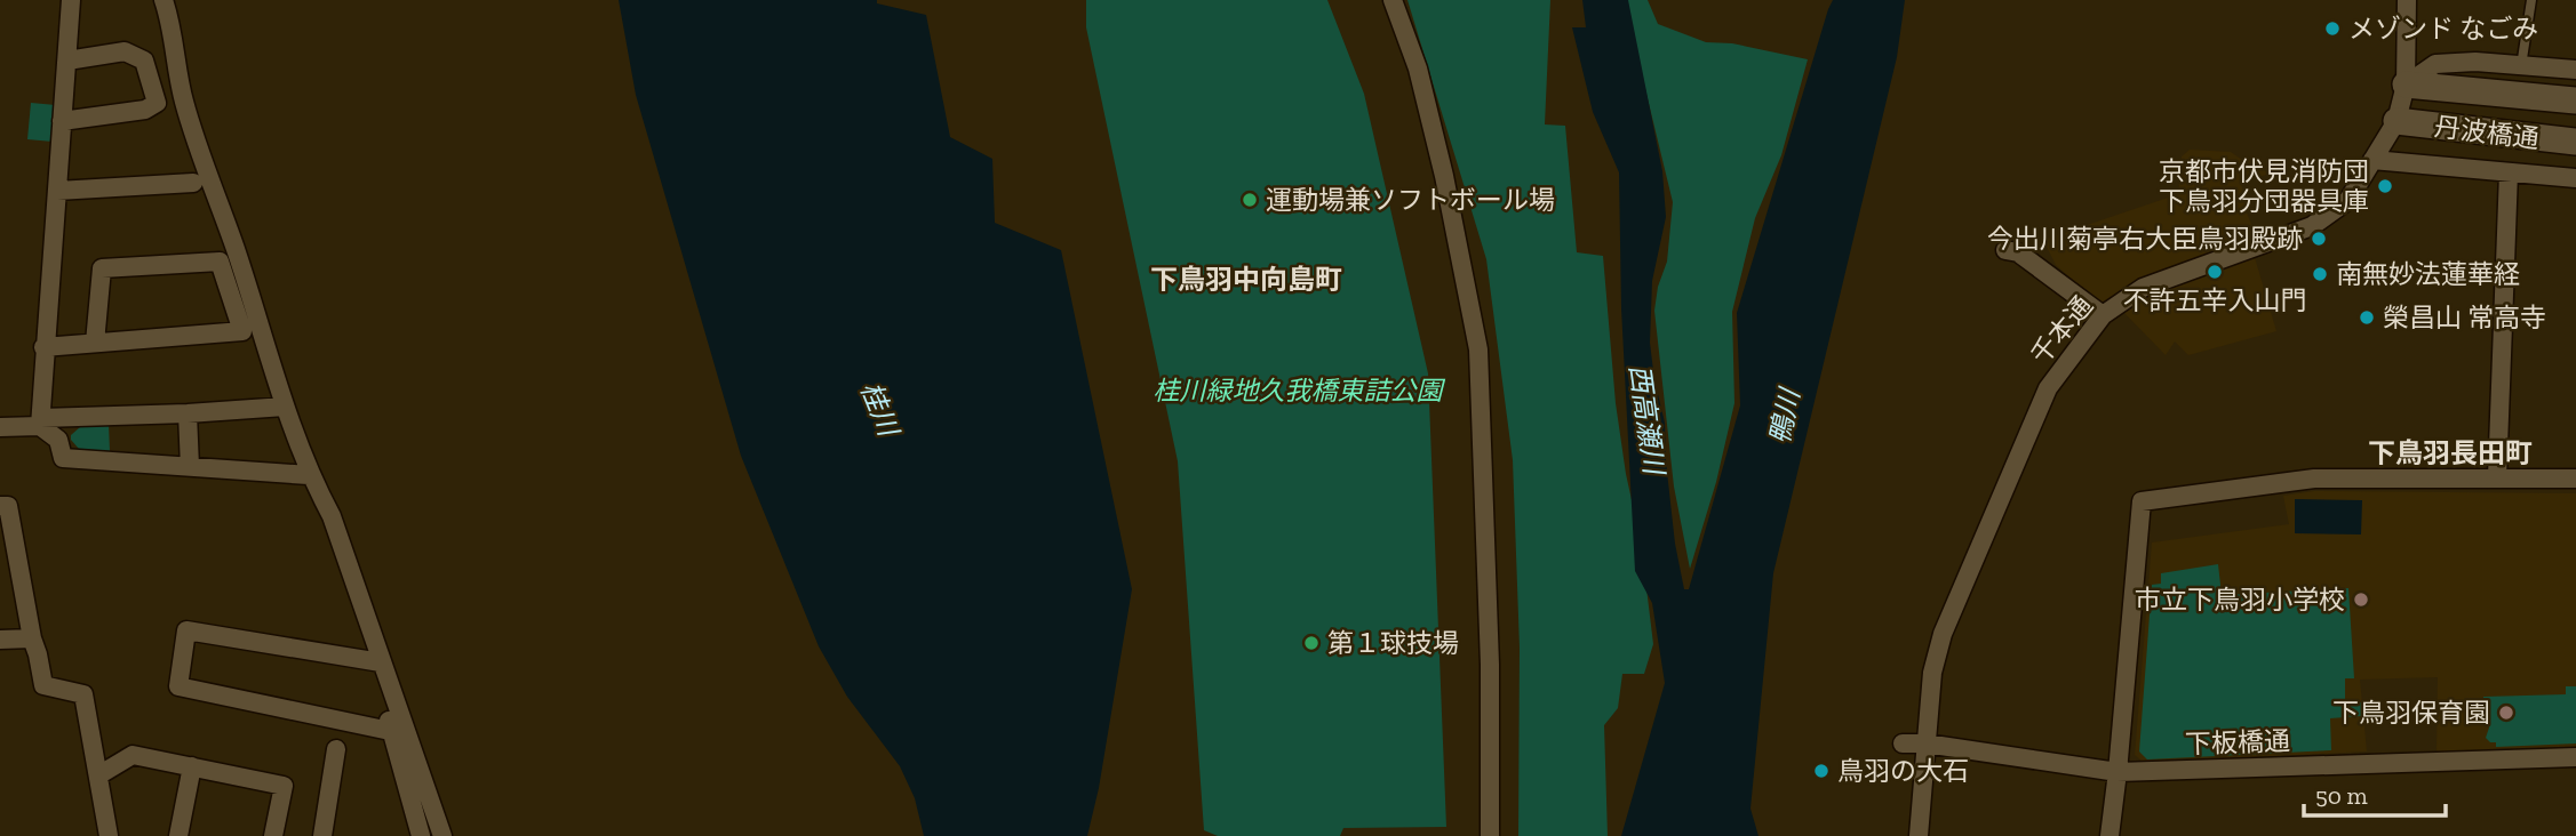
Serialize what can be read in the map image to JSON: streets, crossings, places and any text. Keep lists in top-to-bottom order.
{
  "streets": {
    "street": ["丹波橋通", "千本通", "下板橋通"]
  },
  "crossings": [
    ["丹波橋通", "千本通"],
    ["千本通", "下板橋通"]
  ],
  "districts": ["下鳥羽中向島町", "下鳥羽長田町"],
  "water": ["桂川", "鴨川", "西高瀬川"],
  "parks": ["桂川緑地久我橋東詰公園"],
  "places": [
    "メゾンド なごみ",
    "京都市伏見消防団 下鳥羽分団器具庫",
    "運動場兼ソフトボール場",
    "今出川菊亭右大臣鳥羽殿跡",
    "不許五辛入山門",
    "南無妙法蓮華経",
    "榮昌山 常高寺",
    "市立下鳥羽小学校",
    "第１球技場",
    "下鳥羽保育園",
    "鳥羽の大石"
  ],
  "scale_bar": "50 m"
}
